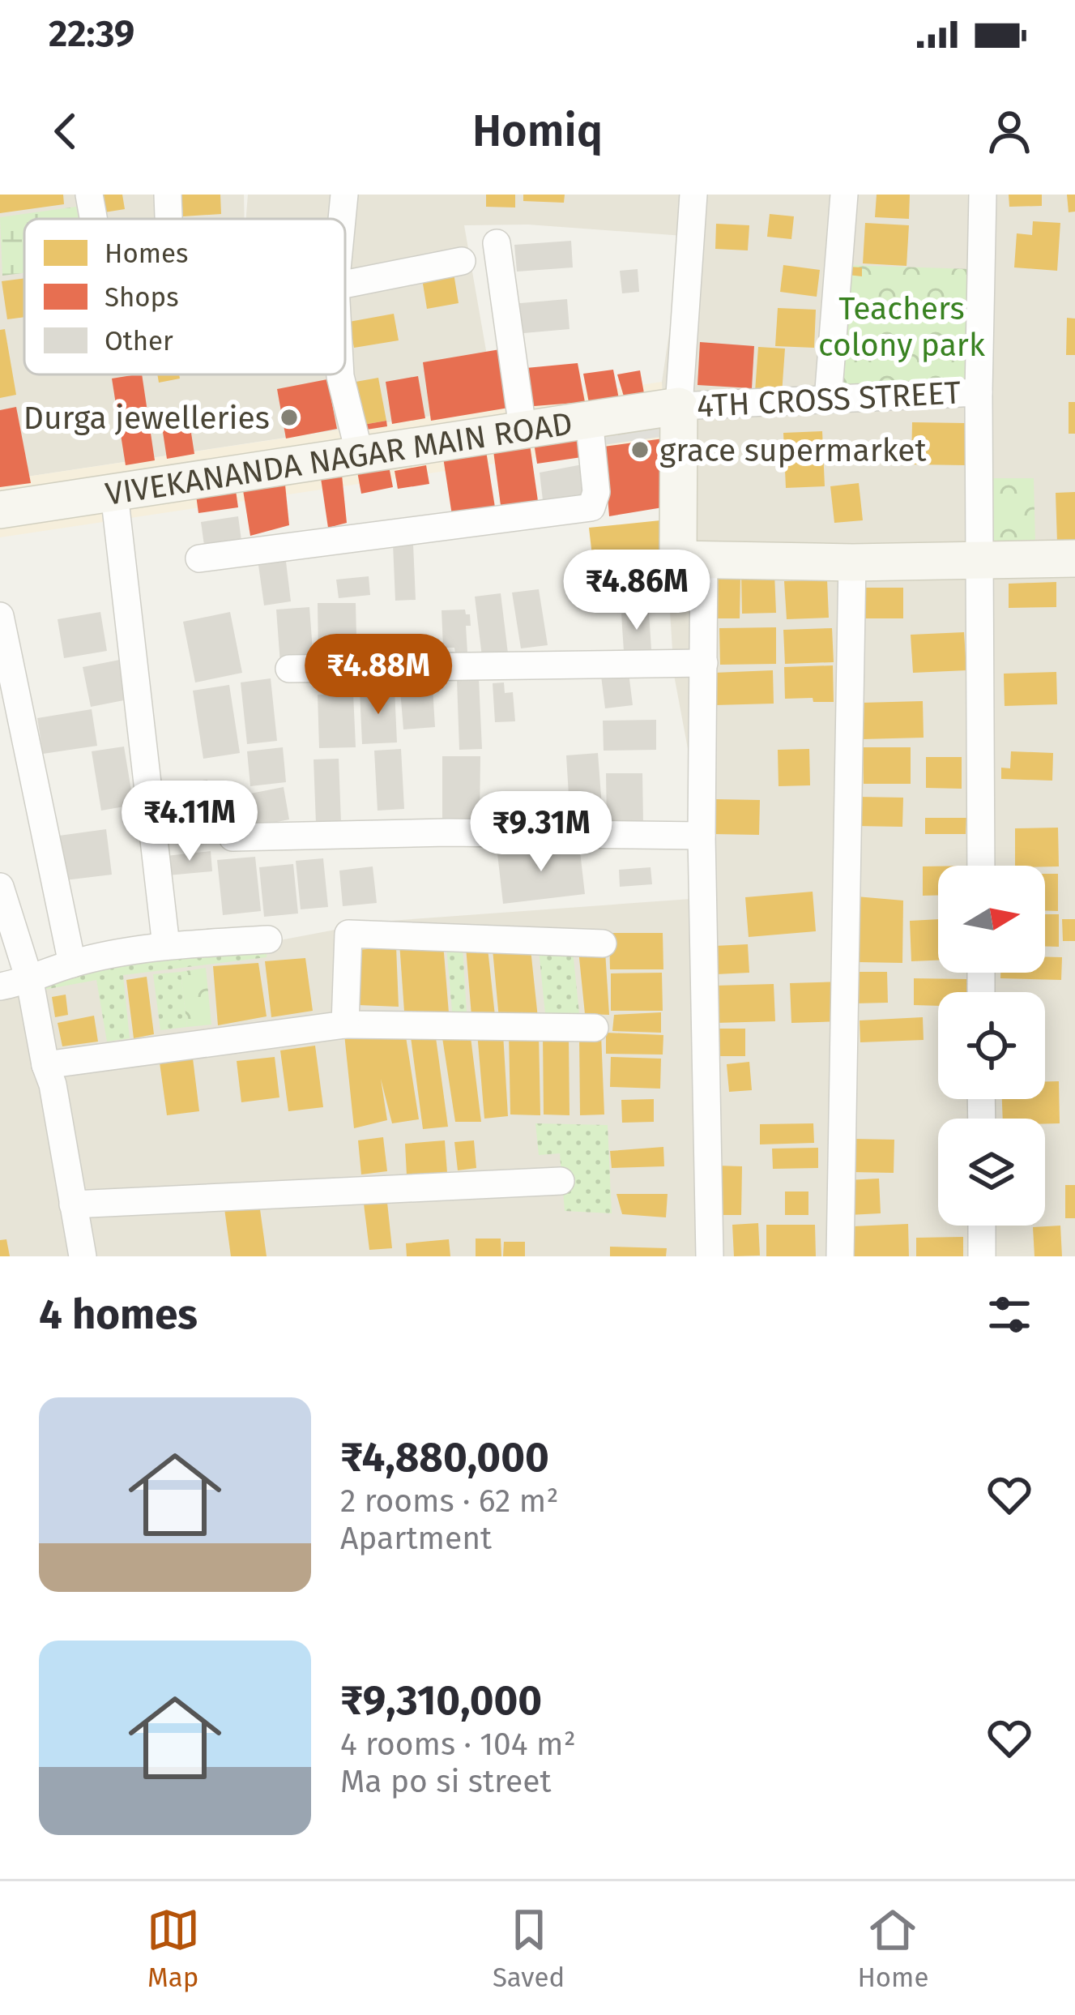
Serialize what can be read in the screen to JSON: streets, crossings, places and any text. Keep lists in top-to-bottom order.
{
  "streets": {
    "main road": ["VIVEKANANDA NAGAR MAIN ROAD"],
    "street": ["4TH CROSS STREET"]
  },
  "crossings": [
    ["4TH CROSS STREET", "VIVEKANANDA NAGAR MAIN ROAD"]
  ],
  "parks": ["Teachers colony park"],
  "places": ["Durga jewelleries", "grace supermarket"],
  "legend": ["Homes", "Shops", "Other"],
  "north": "right",
  "page": {
    "status": "22:39",
    "header": "Homiq",
    "price": [
      "₹4.86M",
      "₹4.88M",
      "₹4.11M",
      "₹9.31M"
    ],
    "heading": "4 homes",
    "list": [
      {
        "name": "₹4,880,000",
        "note": "2 rooms · 62 m² · Apartment"
      },
      {
        "name": "₹9,310,000",
        "note": "4 rooms · 104 m² · Ma po si street"
      }
    ],
    "tabs": ["Map", "Saved", "Home"]
  }
}
